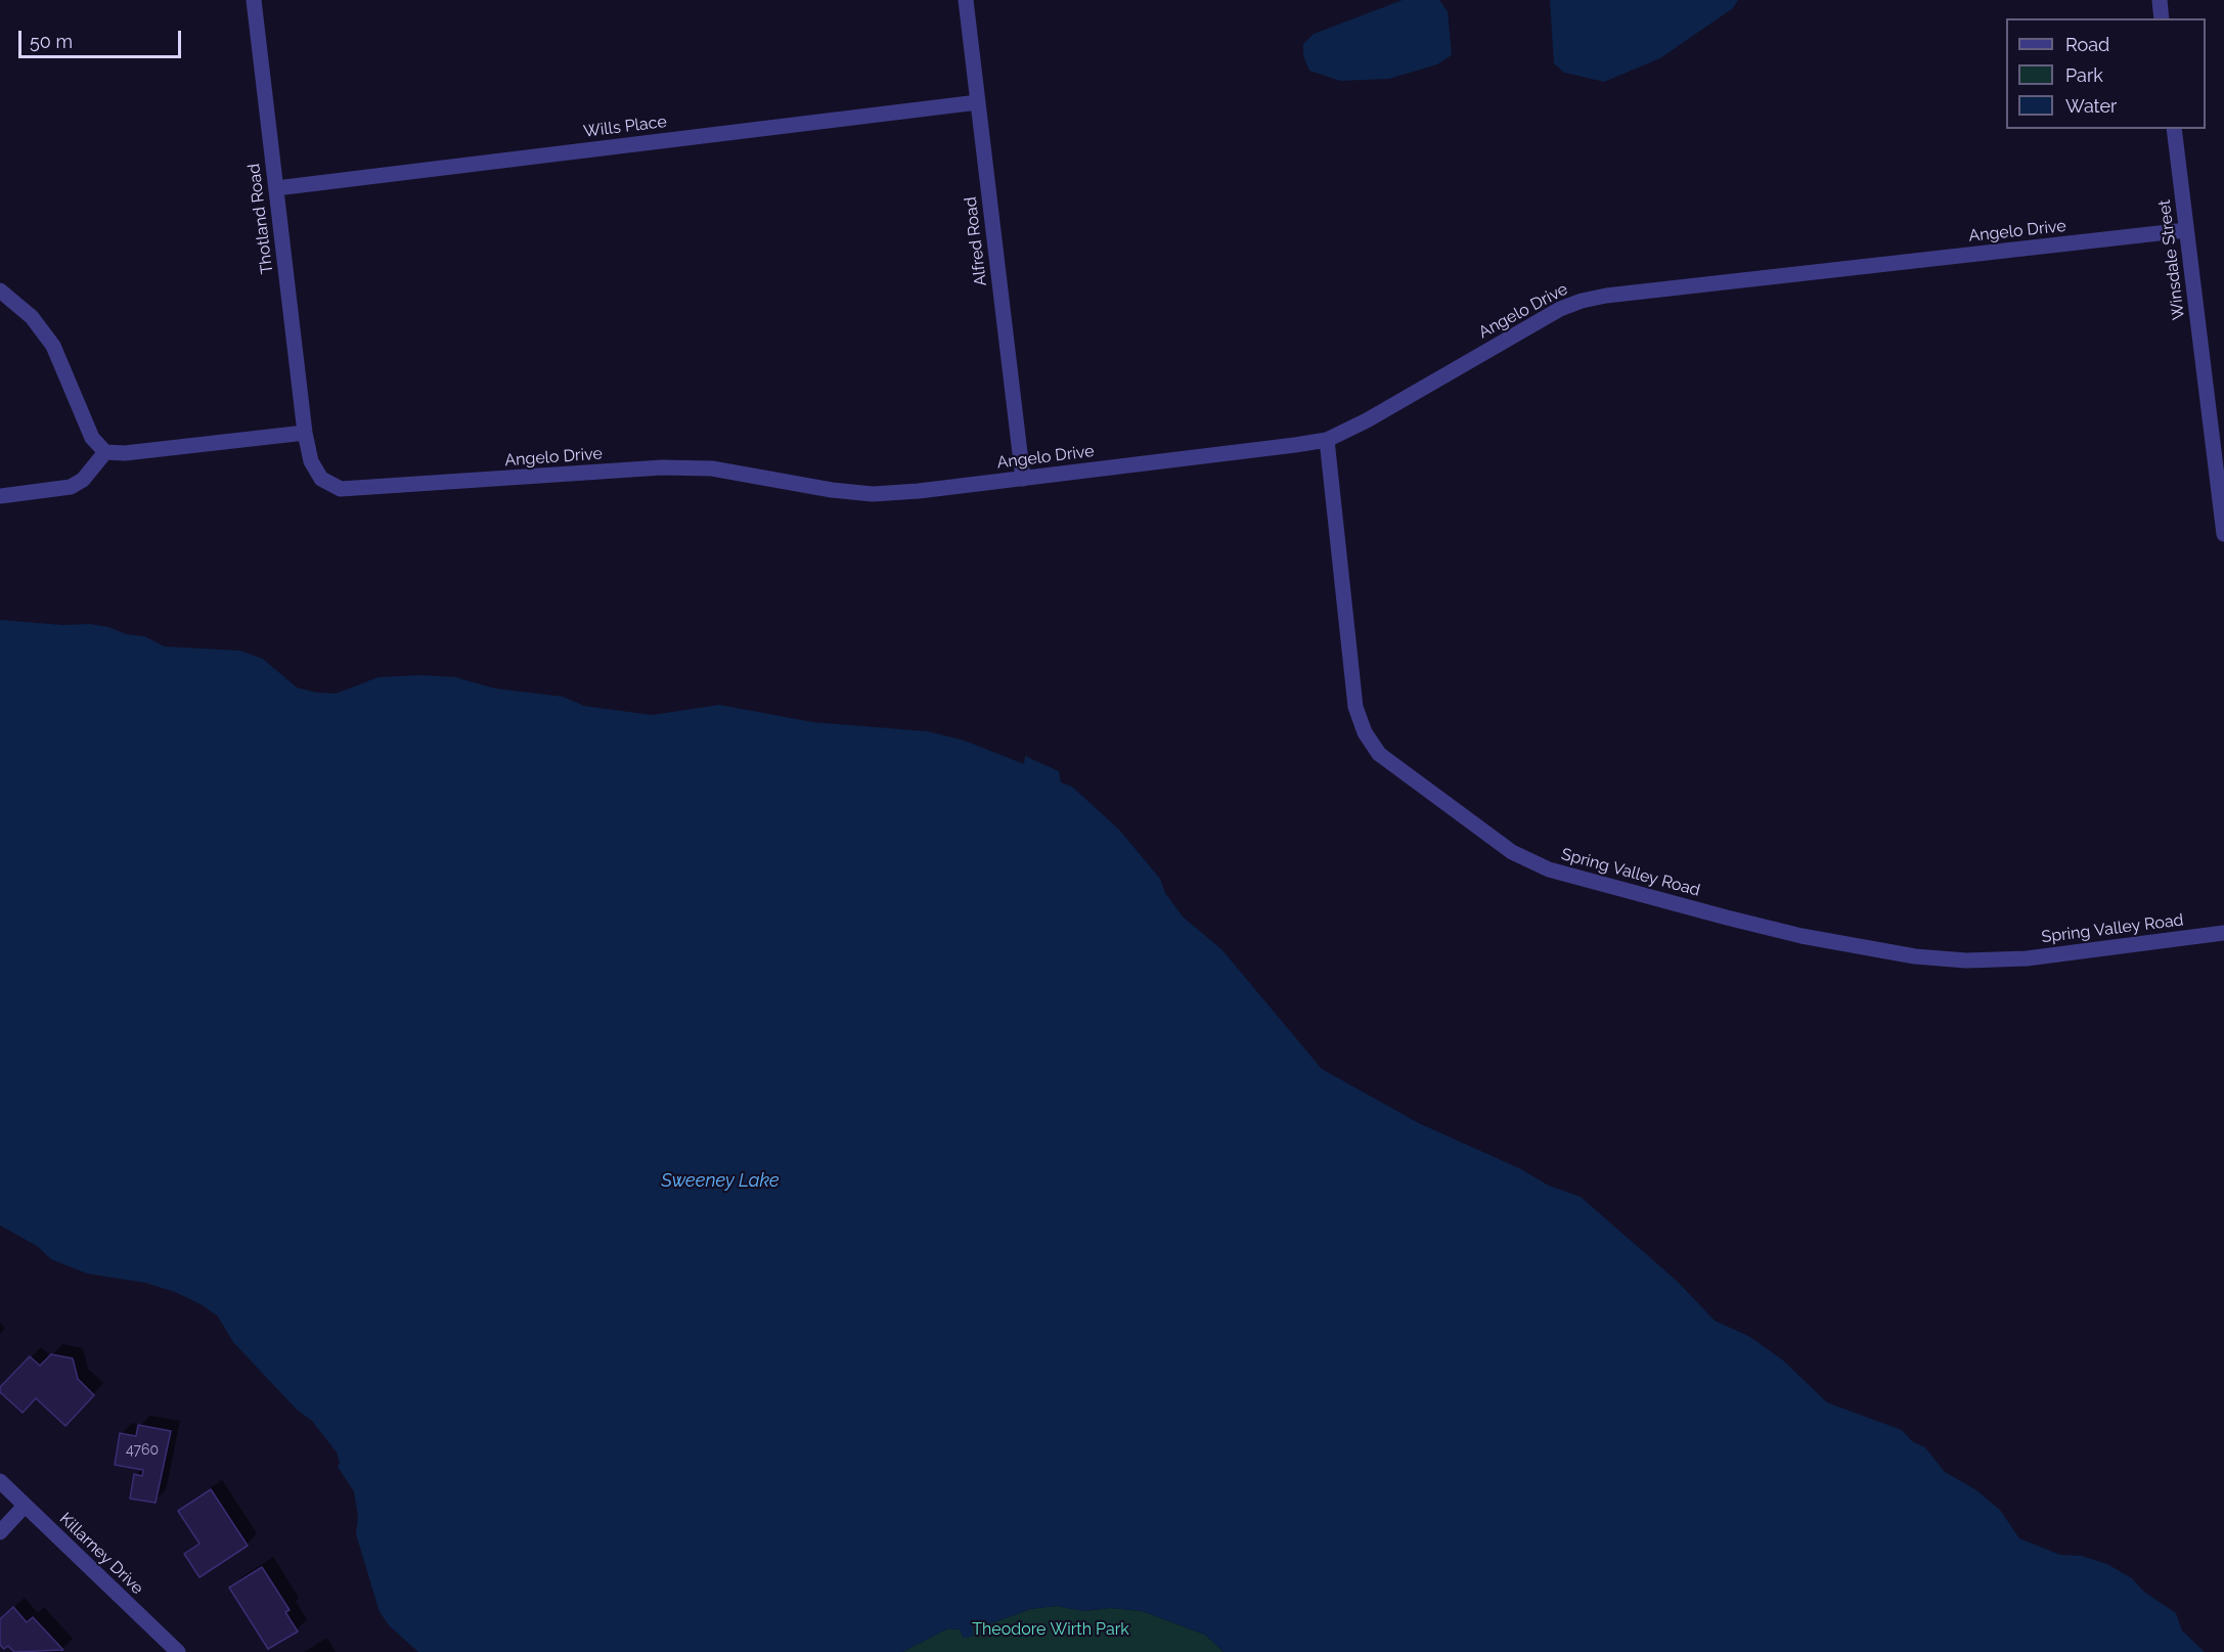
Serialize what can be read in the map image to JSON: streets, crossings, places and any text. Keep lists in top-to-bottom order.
{
  "streets": {
    "street": [
      "Wills Place",
      "Thotland Road",
      "Angelo Drive",
      "Alfred Road",
      "Winsdale Street",
      "Spring Valley Road",
      "Killarney Drive"
    ]
  },
  "crossings": [
    ["Wills Place", "Thotland Road"],
    ["Wills Place", "Alfred Road"],
    ["Thotland Road", "Angelo Drive"],
    ["Angelo Drive", "Alfred Road"],
    ["Angelo Drive", "Winsdale Street"],
    ["Angelo Drive", "Spring Valley Road"]
  ],
  "water": ["Sweeney Lake"],
  "parks": ["Theodore Wirth Park"],
  "house_numbers": ["4760"],
  "legend": ["Road", "Park", "Water"],
  "scale_bar": "50 m"
}
